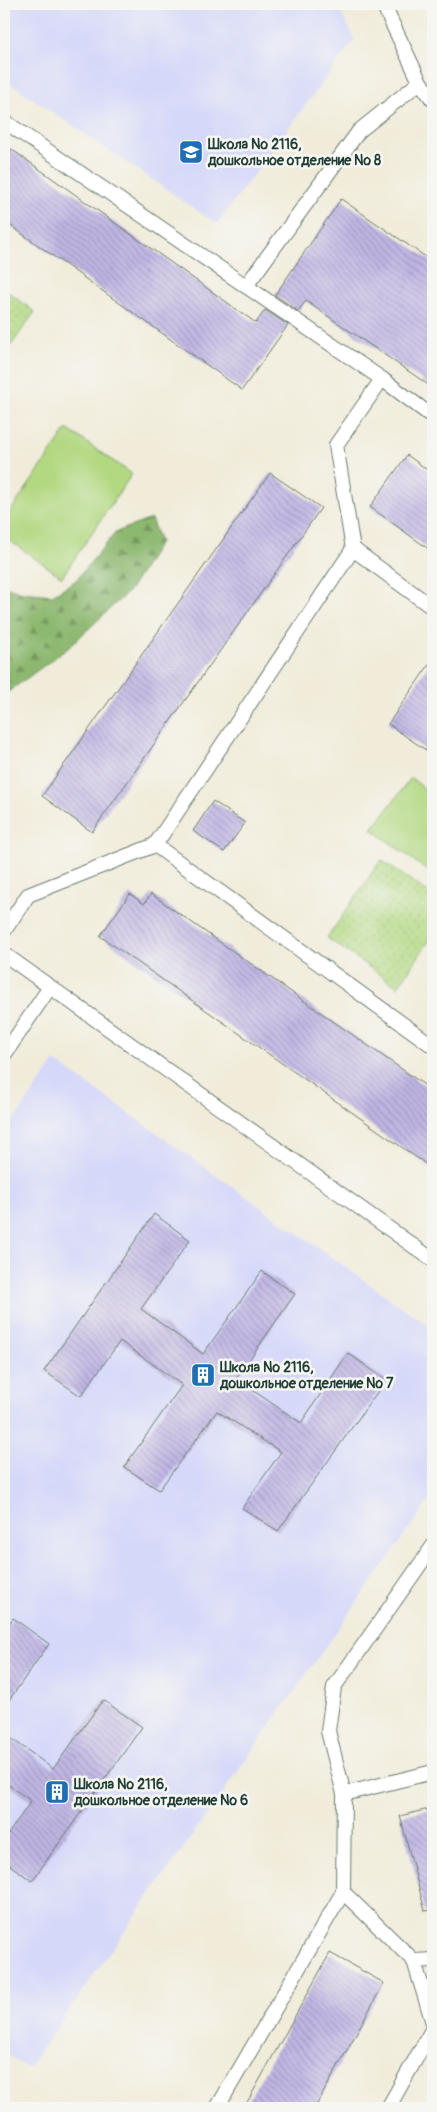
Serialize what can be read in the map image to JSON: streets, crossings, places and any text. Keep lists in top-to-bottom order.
{
  "places": {
    "school or university": ["Школа № 2116, дошкольное отделение № 8"],
    "building": ["Школа № 2116, дошкольное отделение № 7", "Школа № 2116, дошкольное отделение № 6"]
  }
}
